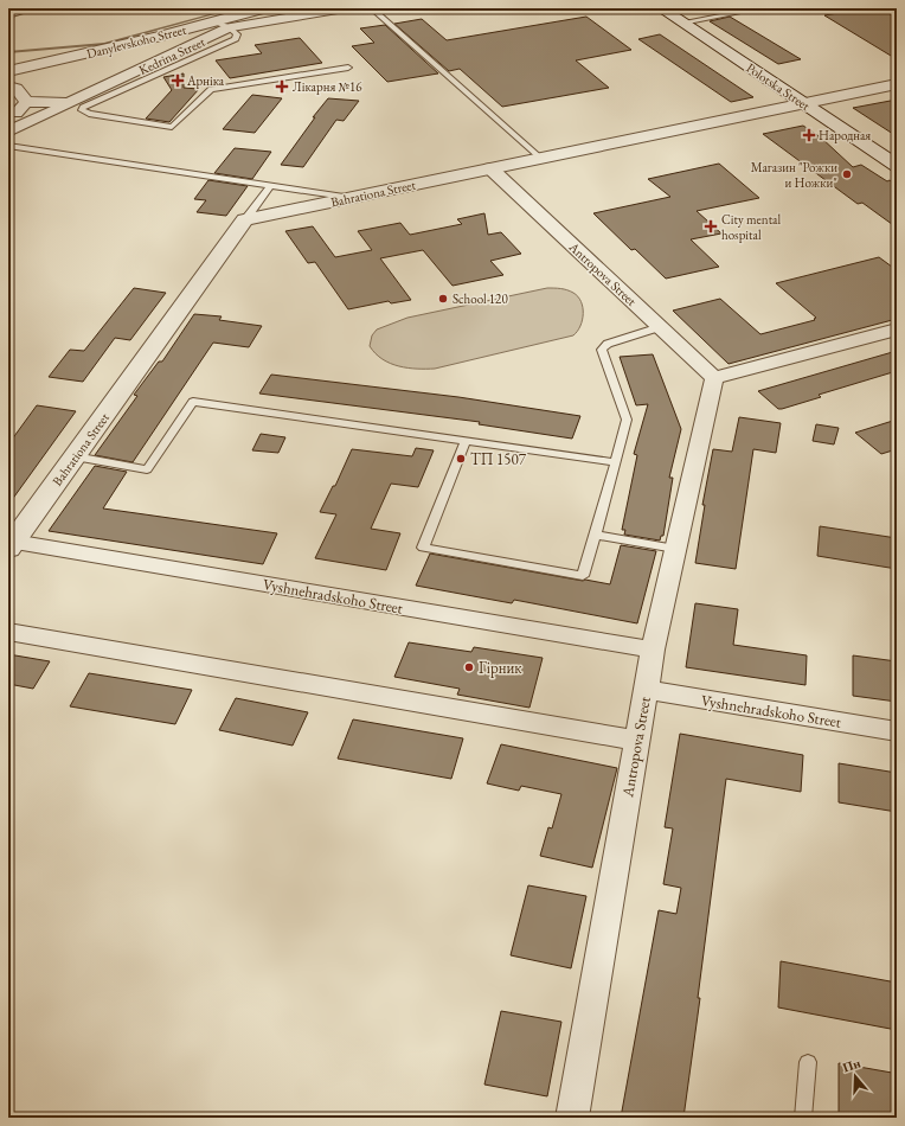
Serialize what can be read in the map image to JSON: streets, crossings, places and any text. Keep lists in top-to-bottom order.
{
  "streets": {
    "street": [
      "Danylevskoho Street",
      "Kedrina Street",
      "Polotska Street",
      "Bahrationa Street",
      "Antropova Street",
      "Vyshnehradskoho Street"
    ]
  },
  "crossings": [
    ["Polotska Street", "Bahrationa Street"],
    ["Bahrationa Street", "Antropova Street"],
    ["Bahrationa Street", "Vyshnehradskoho Street"],
    ["Antropova Street", "Vyshnehradskoho Street"]
  ],
  "places": {
    "health": [
      "Арніка",
      "Лікарня №16",
      "Народная",
      "City mental hospital"
    ],
    "other": [
      "Магазин \"Рожки и Ножки\"",
      "School 120",
      "ТП 1507",
      "Гірник"
    ]
  },
  "north": "top"
}
